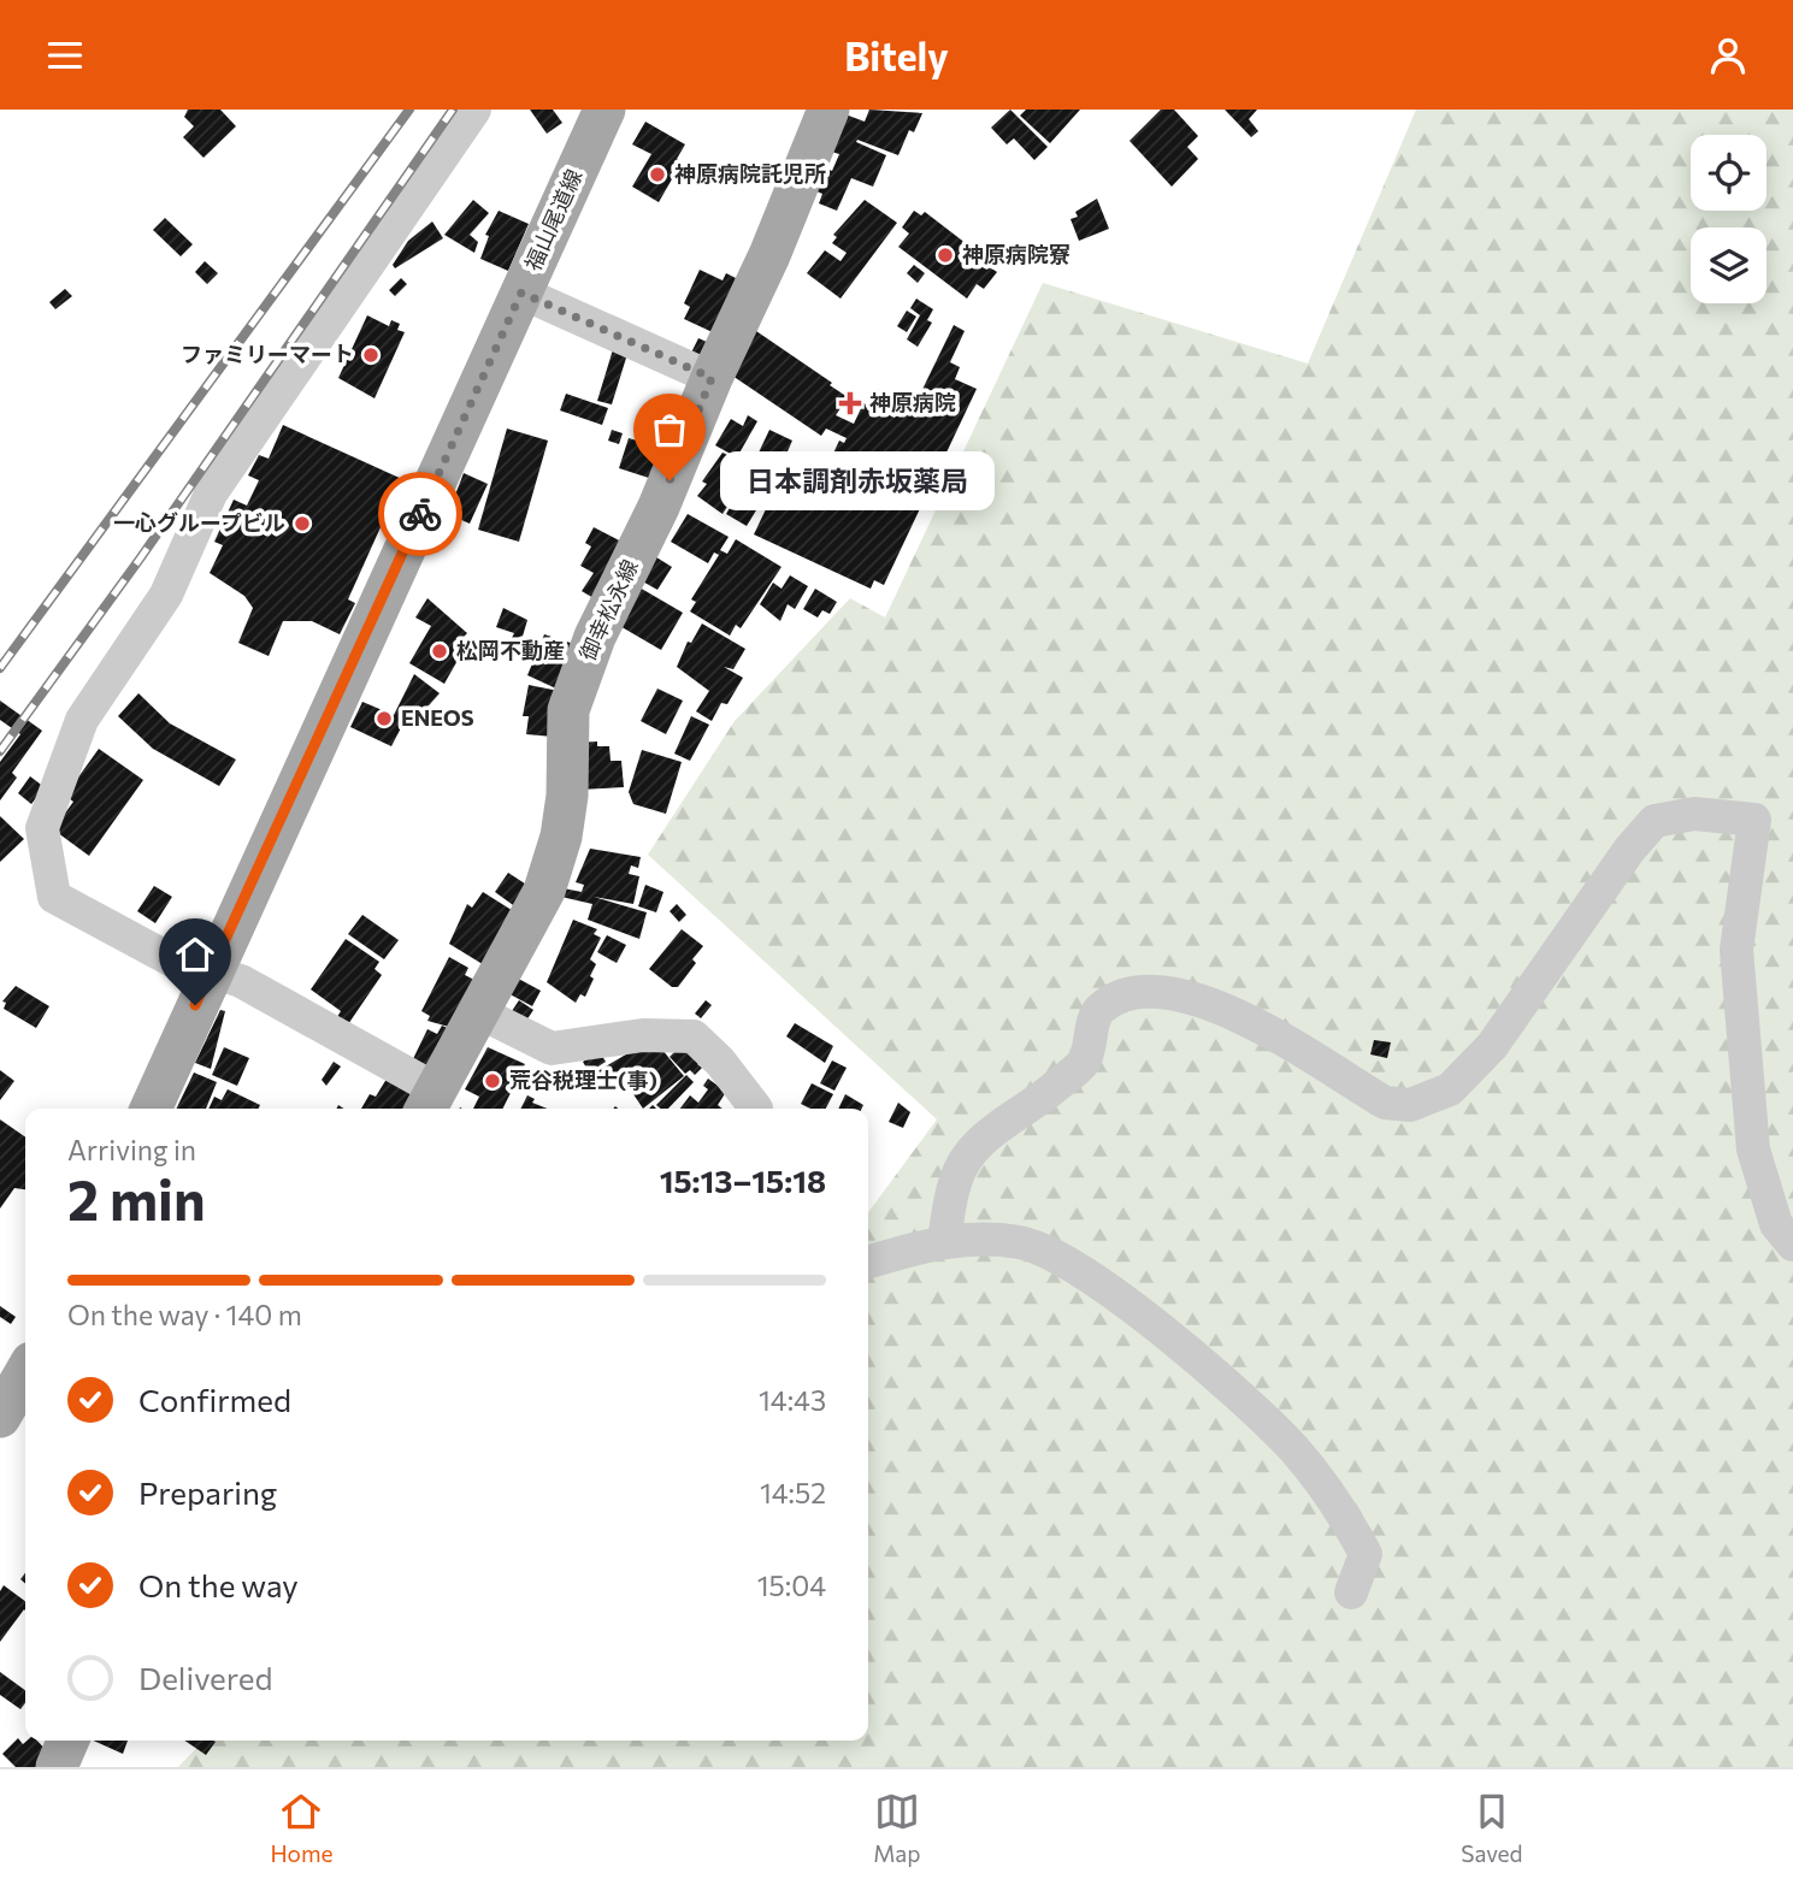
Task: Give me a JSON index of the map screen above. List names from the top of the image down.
{
  "streets": {
    "main road": ["福山尾道線", "御幸松永線"]
  },
  "places": {
    "other": [
      "神原病院託児所",
      "神原病院寮",
      "ファミリーマート",
      "日本調剤赤坂薬局",
      "一心グループビル",
      "松岡不動産",
      "ENEOS",
      "荒谷税理士(事)"
    ],
    "health": ["神原病院"]
  },
  "page": {
    "header": "Bitely",
    "bubble": "日本調剤赤坂薬局",
    "heading": ["2 min", "Arriving in", "15:13–15:18"],
    "bar": "On the way · 140 m",
    "list": [
      ["Confirmed", "14:43"],
      ["Preparing", "14:52"],
      ["On the way", "15:04"],
      "Delivered"
    ],
    "tabs": ["Home", "Map", "Saved"]
  }
}
